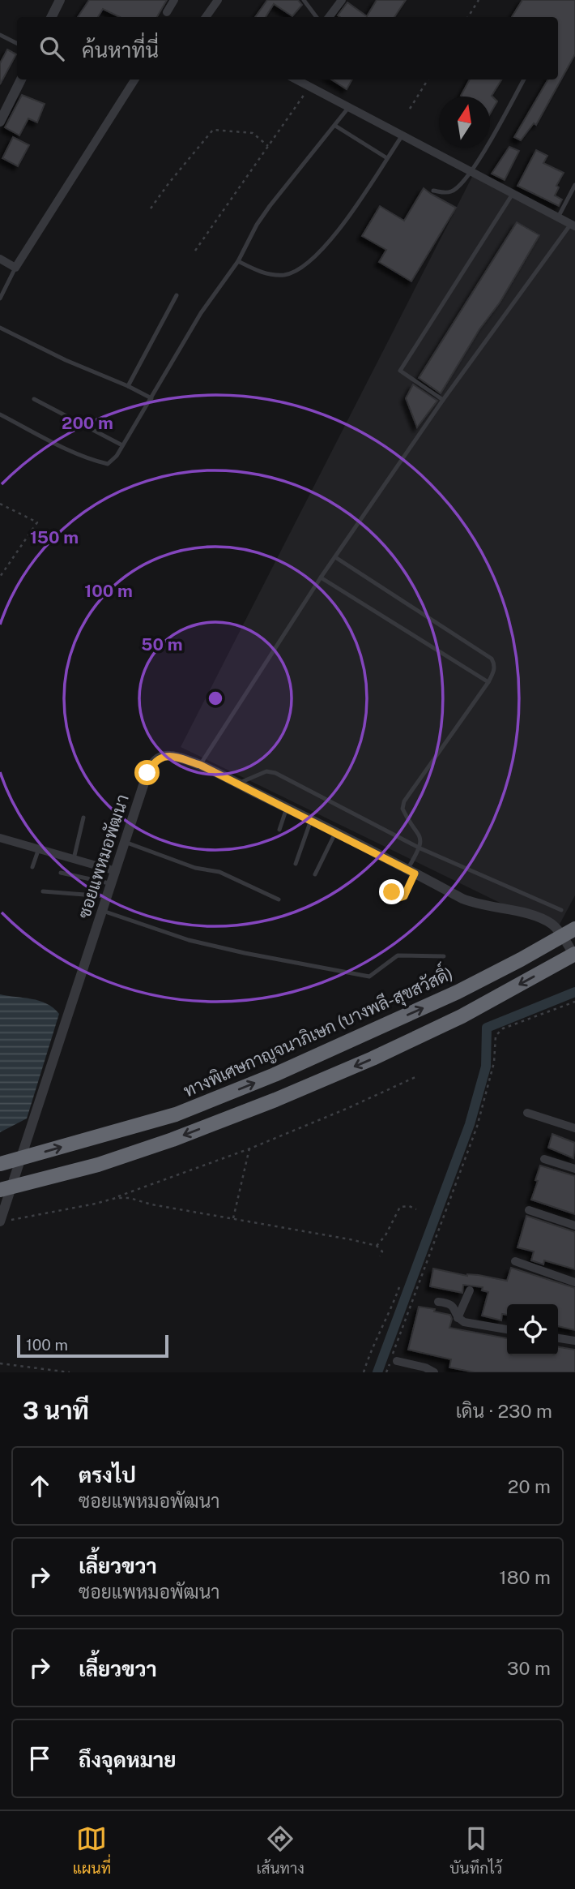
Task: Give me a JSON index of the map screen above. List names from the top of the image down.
{
  "streets": {
    "highway": ["ทางพิเศษกาญจนาภิเษก (บางพลี-สุขสวัสดิ์)"],
    "street": ["ซอยแพหมอพัฒนา"]
  },
  "scale_bar": "100 m",
  "north": "top",
  "page": {
    "search": "ค้นหาที่นี่",
    "scale": "100 m",
    "heading": ["3 นาที", "เดิน · 230 m"],
    "list": [
      ["ตรงไป", "ซอยแพหมอพัฒนา", "20 m"],
      ["เลี้ยวขวา", "ซอยแพหมอพัฒนา", "180 m"],
      ["เลี้ยวขวา", "30 m"],
      "ถึงจุดหมาย"
    ],
    "nav": ["แผนที่", "เส้นทาง", "บันทึกไว้"]
  },
  "rings": [
    "200 m",
    "150 m",
    "100 m",
    "50 m"
  ]
}
